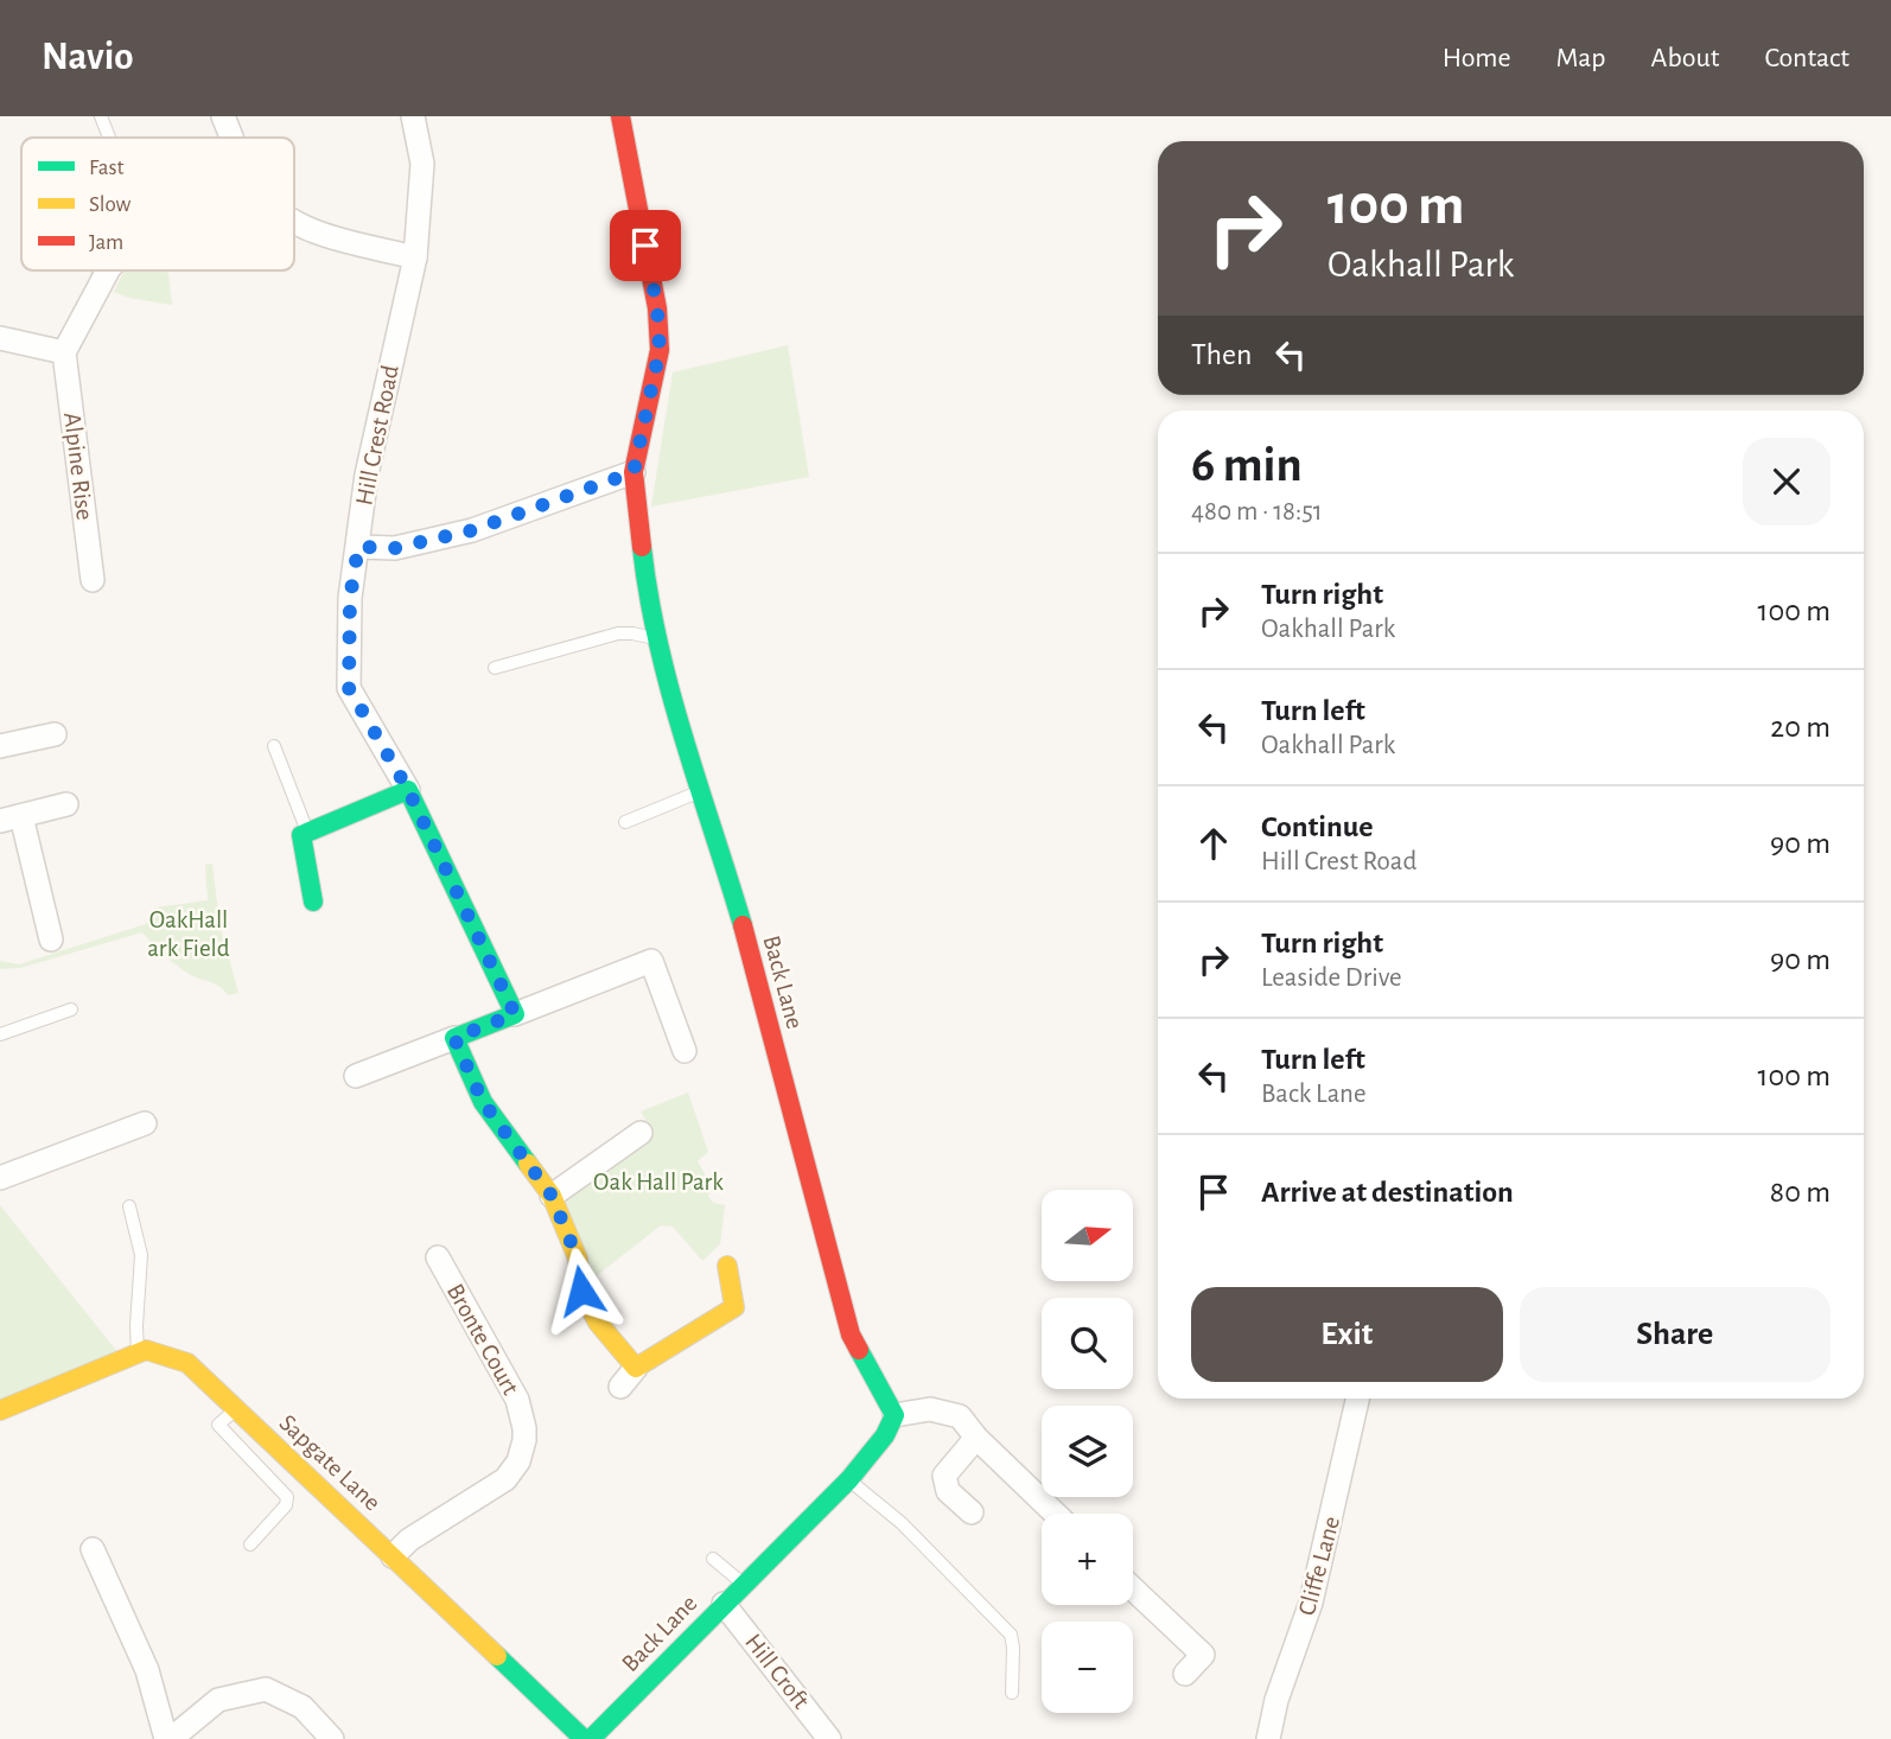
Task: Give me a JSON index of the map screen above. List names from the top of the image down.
{
  "streets": {
    "street": [
      "Hill Crest Road",
      "Alpine Rise",
      "Back Lane",
      "Bronte Court",
      "Sapgate Lane",
      "Cliffe Lane",
      "Hill Croft"
    ]
  },
  "crossings": [
    ["Back Lane", "Hill Croft"],
    ["Bronte Court", "Sapgate Lane"]
  ],
  "parks": ["OakHall ark Field", "Oak Hall Park"],
  "legend": ["Fast", "Slow", "Jam"],
  "north": "right",
  "page": {
    "header": "Navio",
    "nav": [
      "Home",
      "Map",
      "About",
      "Contact"
    ],
    "turn": ["100 m", "Oakhall Park"],
    "then": "Then",
    "heading": ["6 min", "480 m · 18:51"],
    "list": [
      {
        "name": "Turn right",
        "note": "Oakhall Park",
        "value": "100 m"
      },
      {
        "name": "Turn left",
        "note": "Oakhall Park",
        "value": "20 m"
      },
      {
        "name": "Continue",
        "note": "Hill Crest Road",
        "value": "90 m"
      },
      {
        "name": "Turn right",
        "note": "Leaside Drive",
        "value": "90 m"
      },
      {
        "name": "Turn left",
        "note": "Back Lane",
        "value": "100 m"
      },
      {
        "name": "Arrive at destination",
        "value": "80 m"
      }
    ],
    "map_buttons": ["+", "−"],
    "buttons": ["Exit", "Share"]
  }
}
